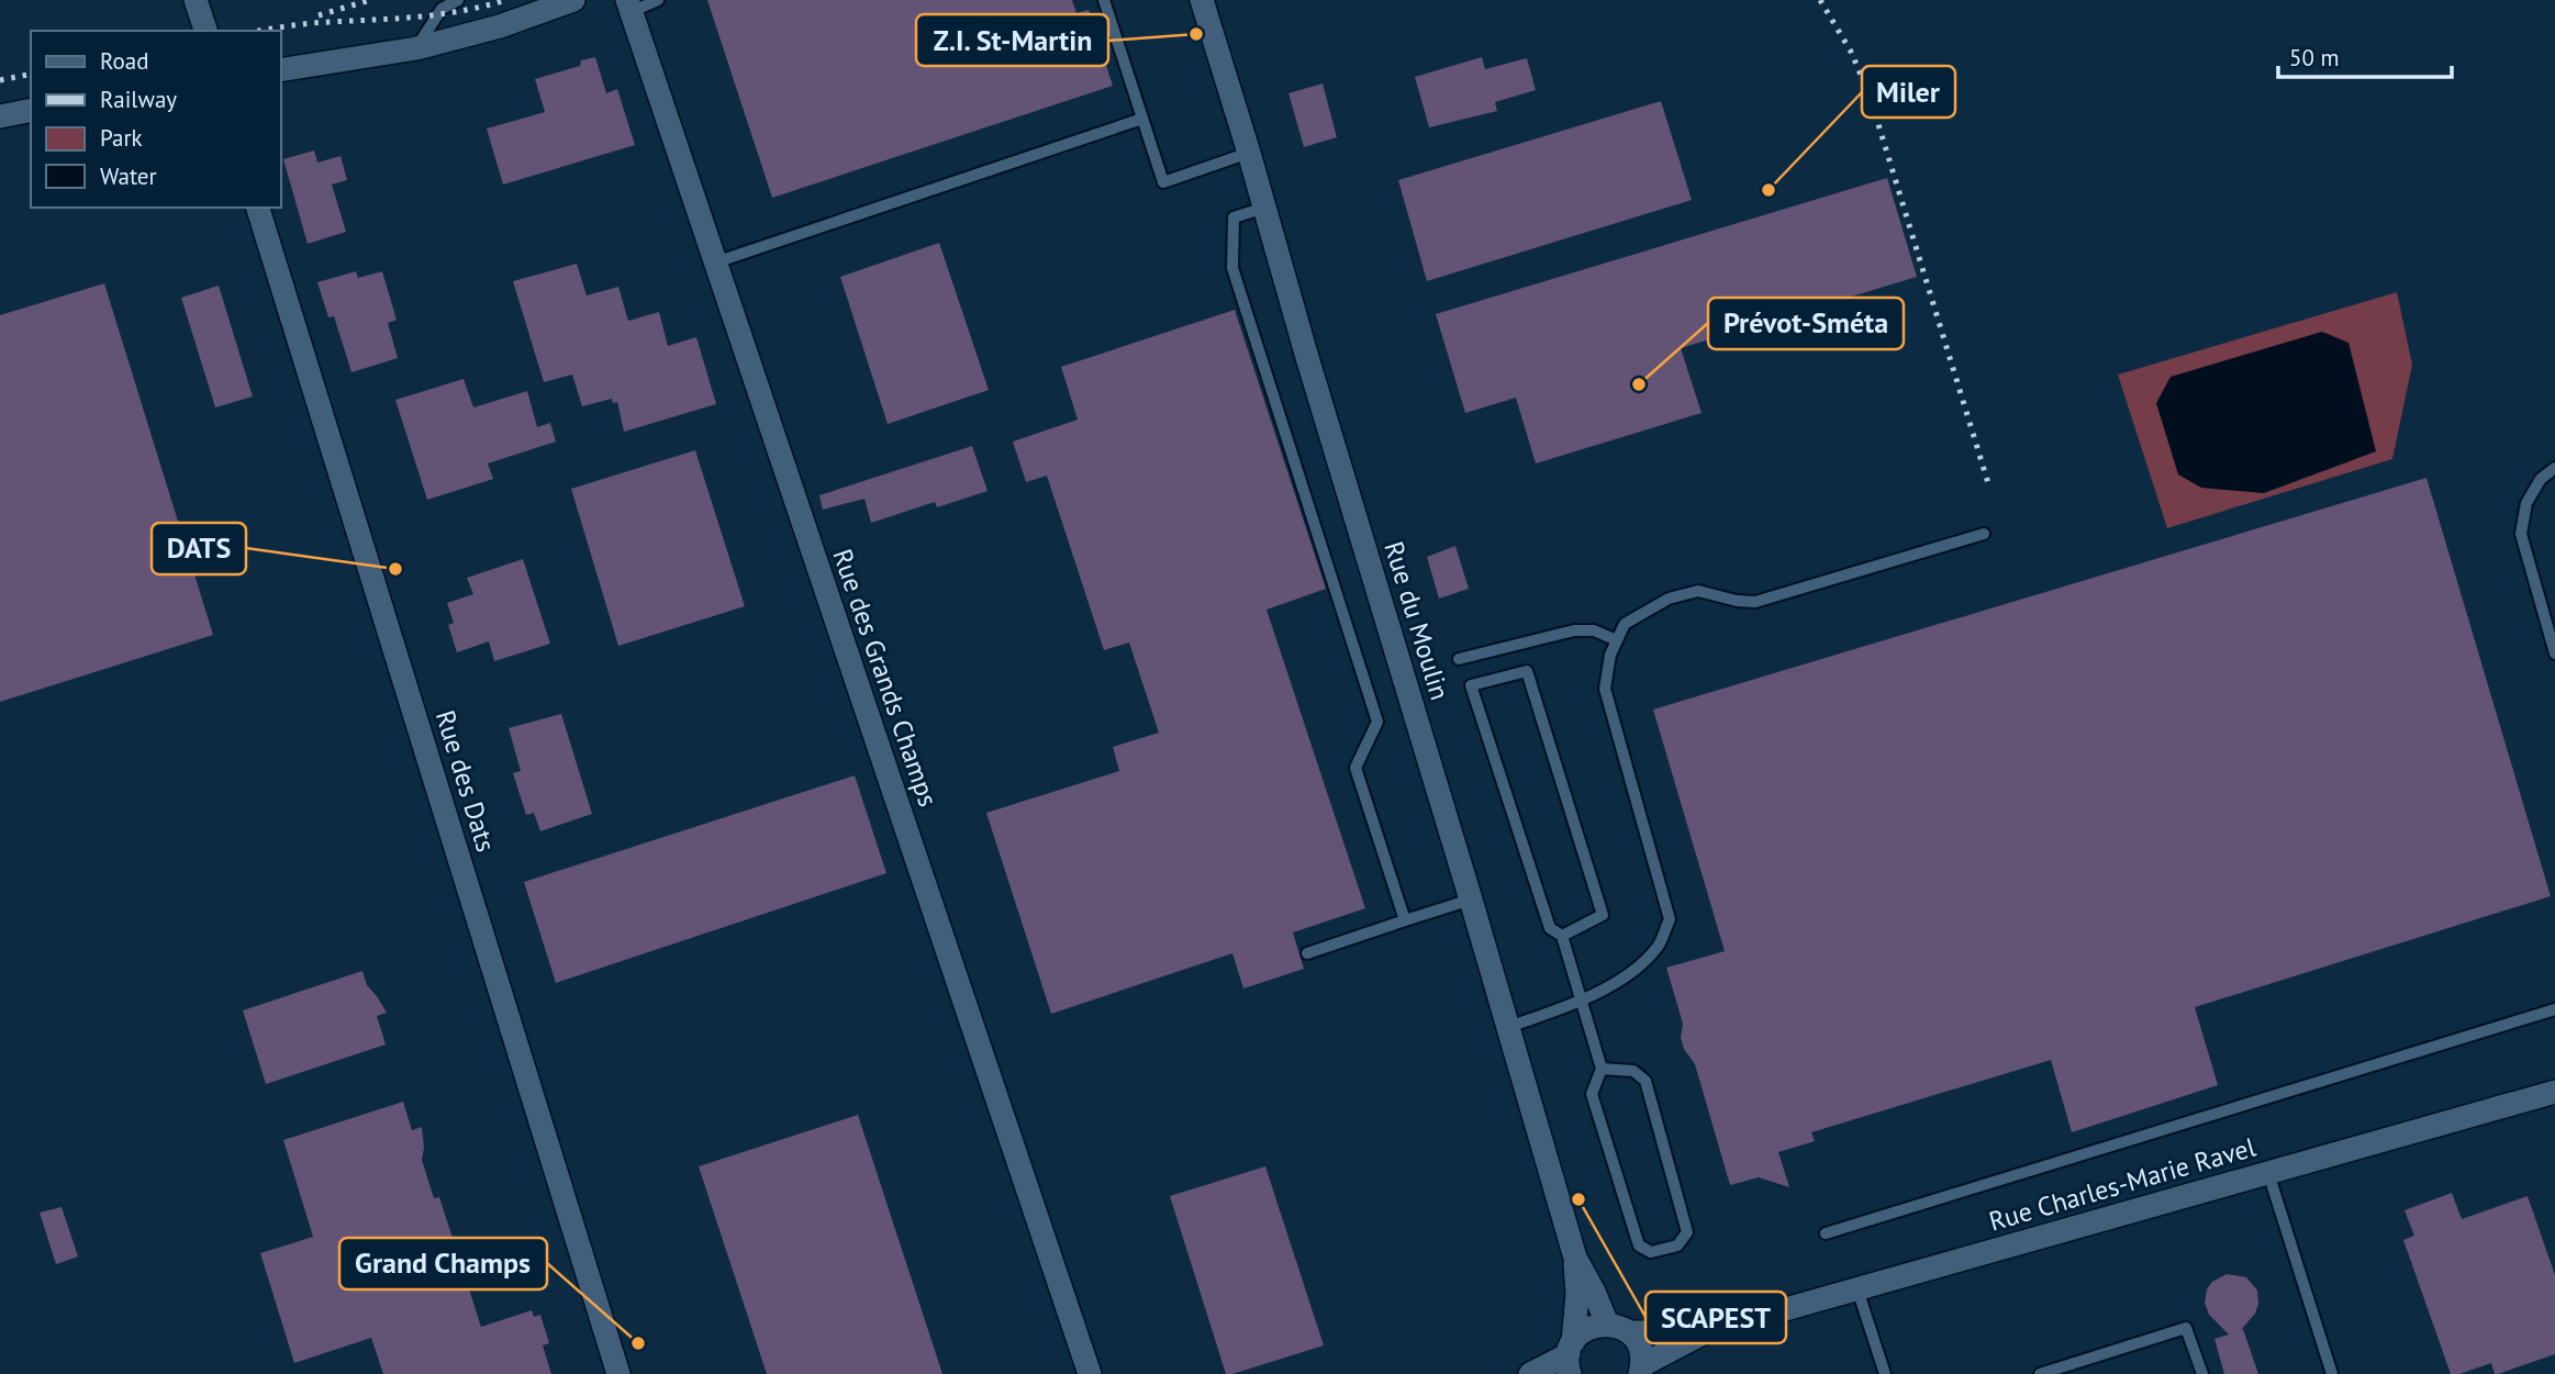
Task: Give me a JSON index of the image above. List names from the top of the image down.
{
  "streets": {
    "street": [
      "Rue du Moulin",
      "Rue des Grands Champs",
      "Rue des Dats",
      "Rue Charles-Marie Ravel"
    ]
  },
  "places": [
    "Z.I. St-Martin",
    "Miler",
    "Prévot-Sméta",
    "DATS",
    "SCAPEST",
    "Grand Champs"
  ],
  "legend": [
    "Road",
    "Railway",
    "Park",
    "Water"
  ],
  "scale_bar": "50 m"
}
